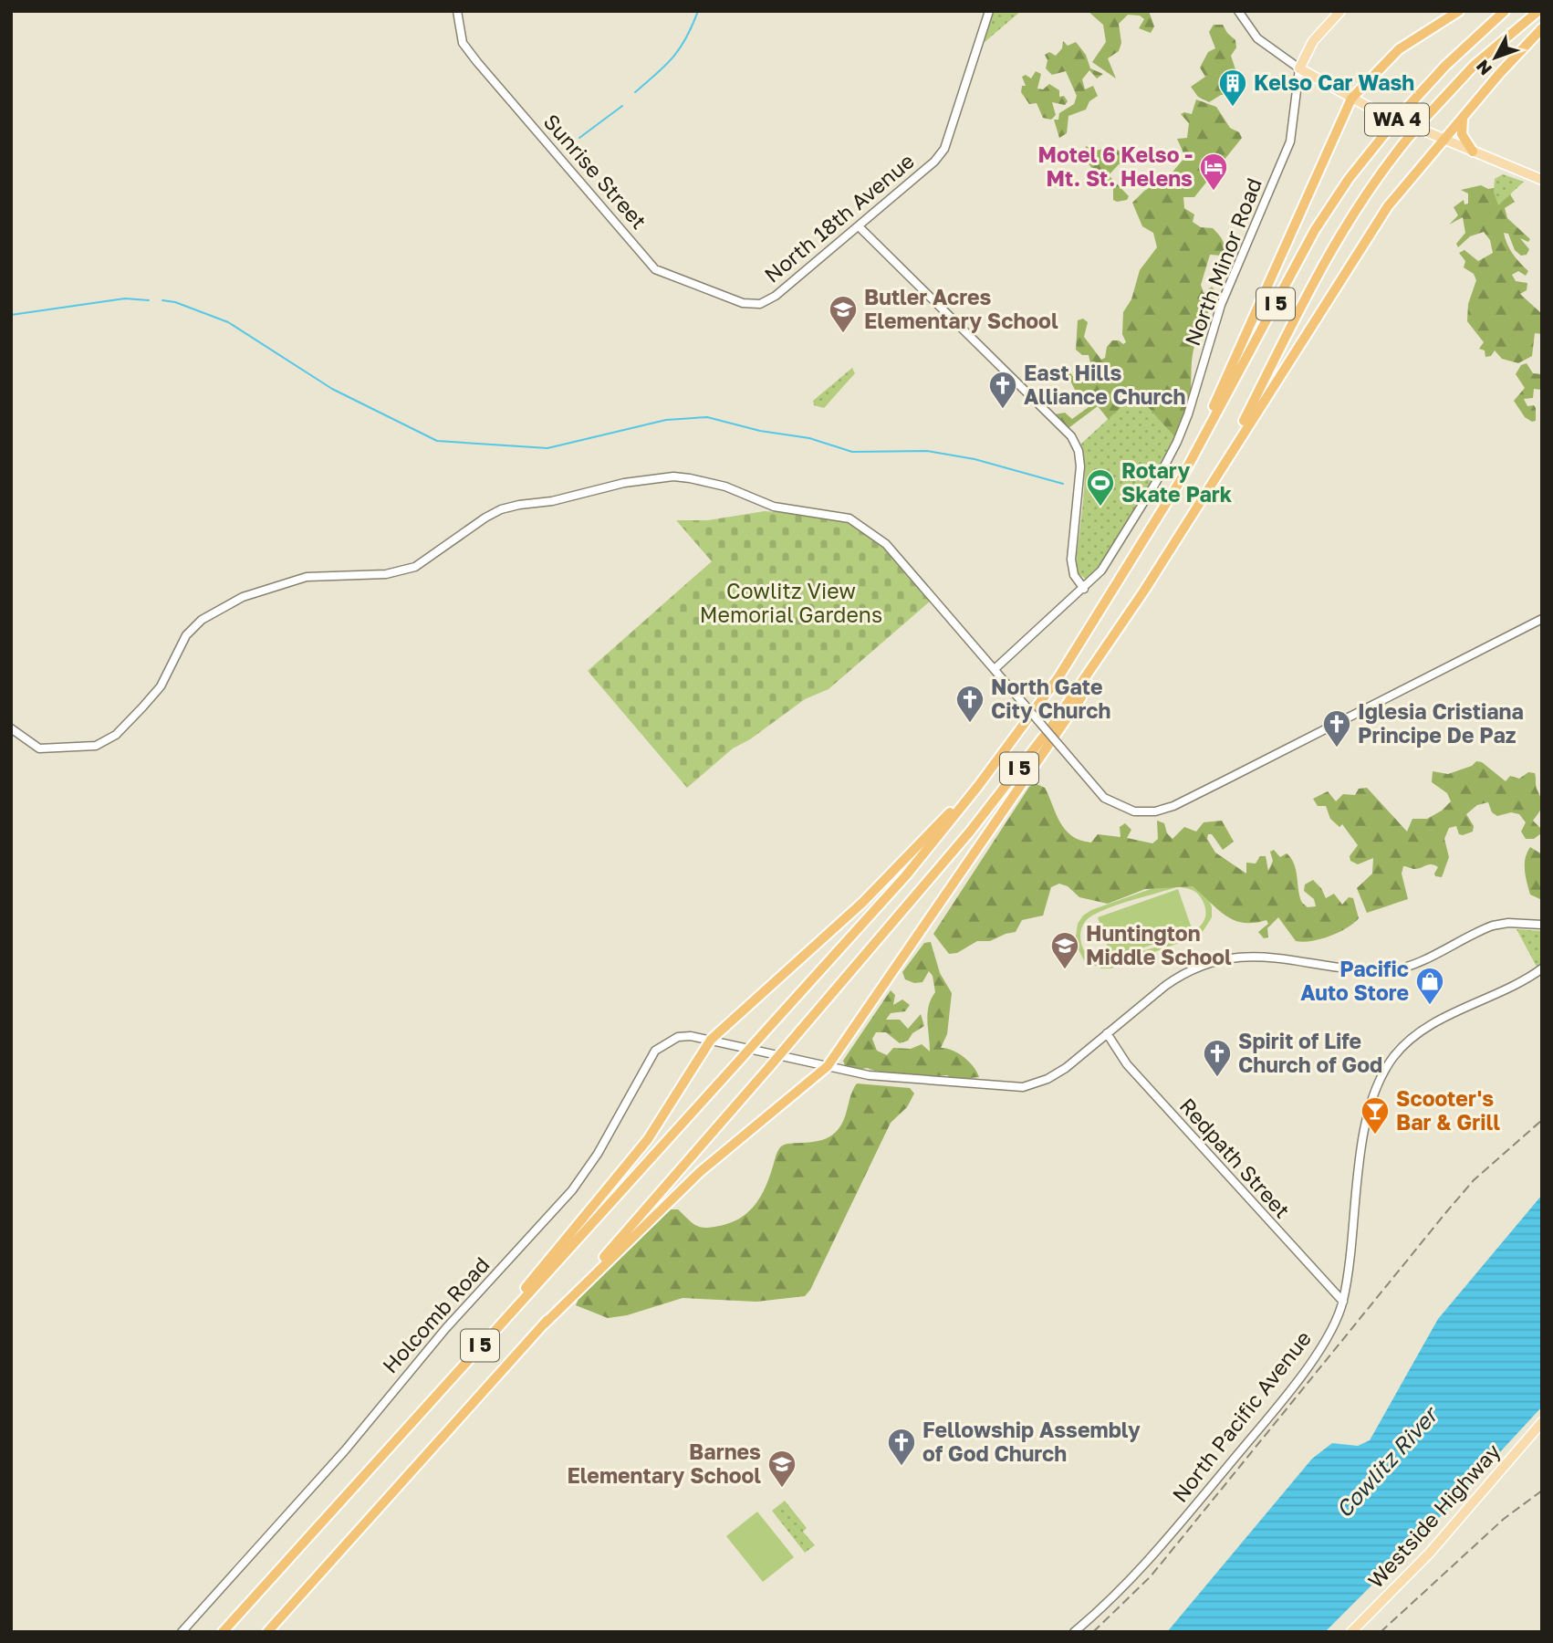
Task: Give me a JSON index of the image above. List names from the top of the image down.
{
  "streets": {
    "highway": ["I 5"],
    "main road": ["WA 4", "Westside Highway"],
    "street": [
      "Sunrise Street",
      "North 18th Avenue",
      "North Minor Road",
      "Redpath Street",
      "Holcomb Road",
      "North Pacific Avenue"
    ]
  },
  "crossings": [
    ["Sunrise Street", "North 18th Avenue"],
    ["Redpath Street", "Holcomb Road"],
    ["Redpath Street", "North Pacific Avenue"]
  ],
  "water": ["Cowlitz River"],
  "parks": ["Cowlitz View Memorial Gardens"],
  "places": {
    "building": ["Kelso Car Wash"],
    "hotel": ["Motel 6 Kelso - Mt. St. Helens"],
    "school or university": ["Butler Acres Elementary School", "Huntington Middle School", "Barnes Elementary School"],
    "church": [
      "East Hills Alliance Church",
      "North Gate City Church",
      "Iglesia Cristiana Principe De Paz",
      "Spirit of Life Church of God",
      "Fellowship Assembly of God Church"
    ],
    "sports": ["Rotary Skate Park"],
    "shop": ["Pacific Auto Store"],
    "bar": ["Scooter's Bar & Grill"]
  },
  "north": "bottom left"
}
